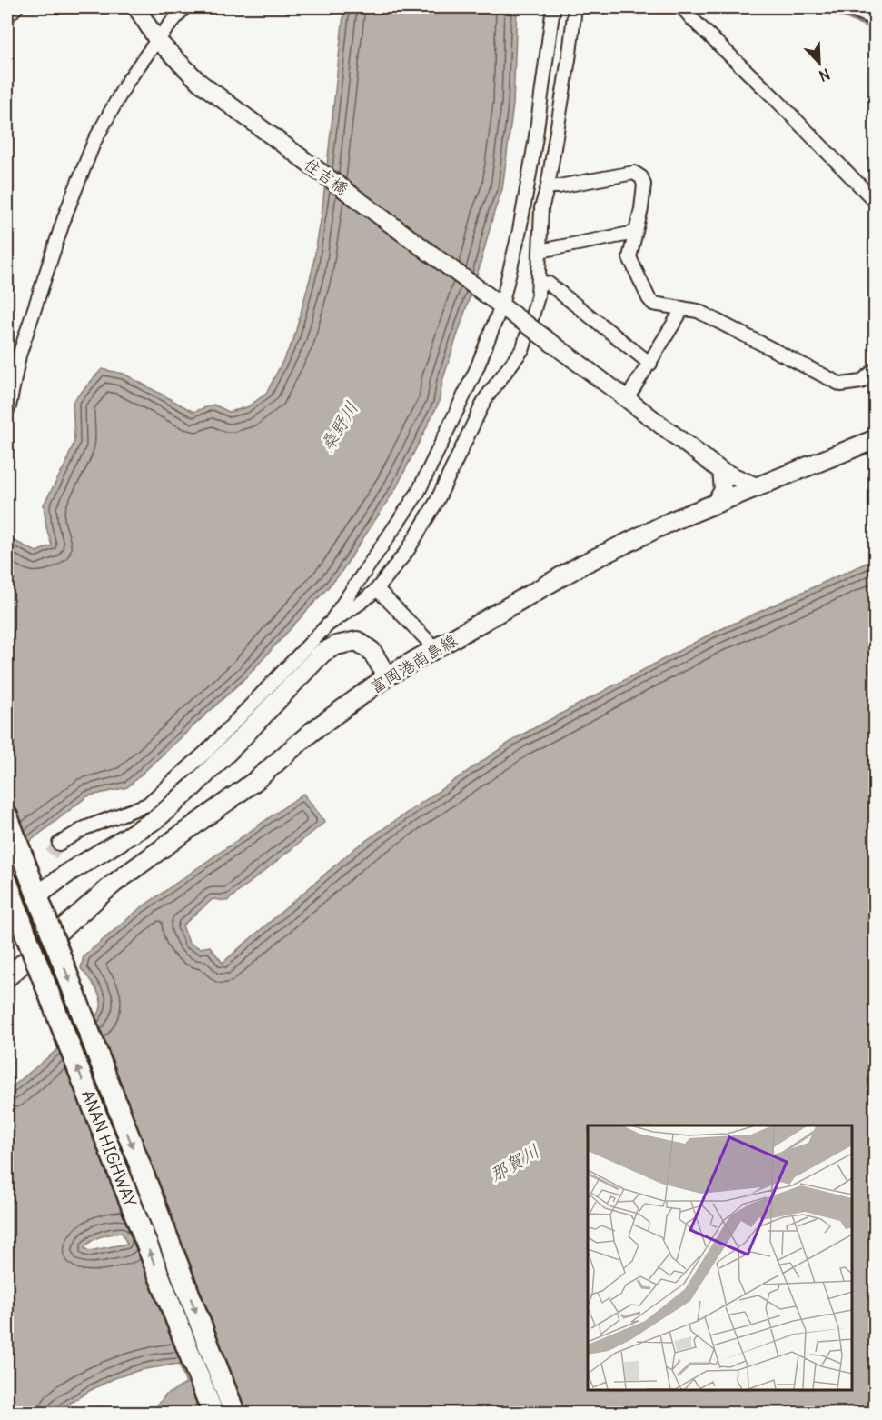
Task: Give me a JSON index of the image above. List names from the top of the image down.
{
  "streets": {
    "highway": ["ANAN HIGHWAY"],
    "main road": ["富岡港南島線"],
    "street": ["住吉橋"]
  },
  "crossings": [
    ["住吉橋", "富岡港南島線"]
  ],
  "water": ["桑野川", "那賀川"],
  "north": "bottom right"
}
